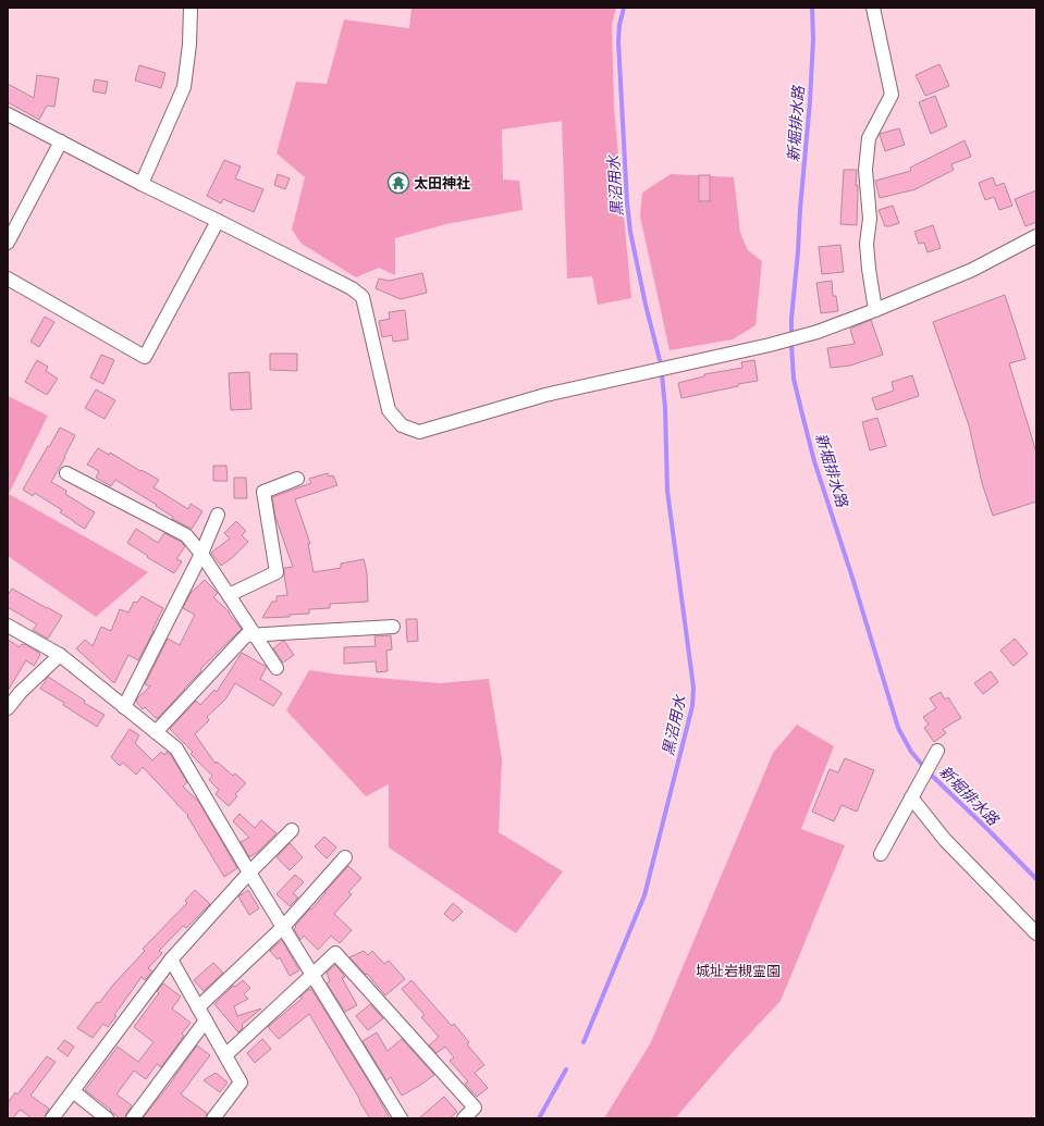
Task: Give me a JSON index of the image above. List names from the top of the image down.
{
  "water": ["新堀排水路", "黒沼用水"],
  "parks": ["城址岩槻霊園"],
  "places": {
    "temple": ["太田神社"]
  }
}
